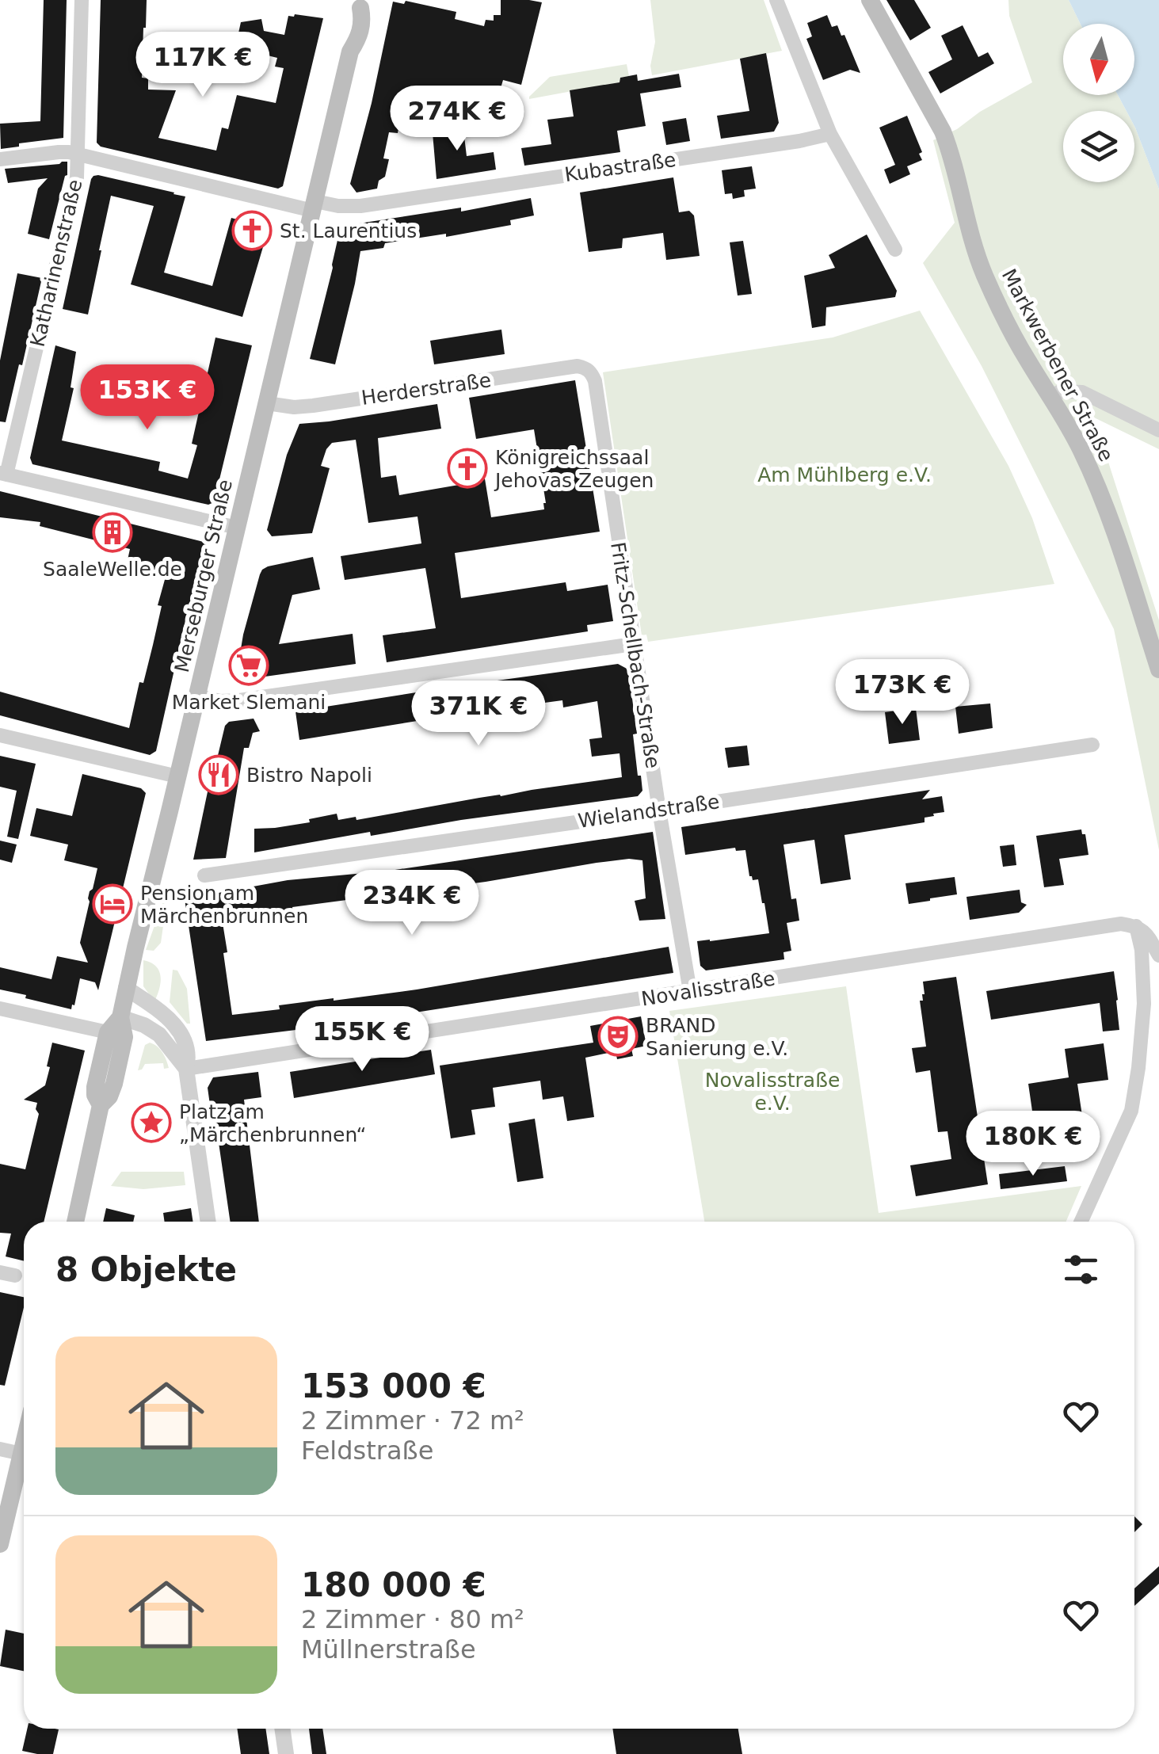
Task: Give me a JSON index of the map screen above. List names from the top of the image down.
{
  "streets": {
    "main road": ["Markwerbener Straße", "Merseburger Straße"],
    "street": [
      "Kubastraße",
      "Katharinenstraße",
      "Herderstraße",
      "Fritz-Schellbach-Straße",
      "Wielandstraße",
      "Novalisstraße"
    ]
  },
  "crossings": [
    ["Kubastraße", "Katharinenstraße"],
    ["Kubastraße", "Merseburger Straße"],
    ["Herderstraße", "Merseburger Straße"],
    ["Herderstraße", "Fritz-Schellbach-Straße"],
    ["Fritz-Schellbach-Straße", "Wielandstraße"],
    ["Fritz-Schellbach-Straße", "Novalisstraße"]
  ],
  "parks": ["Am Mühlberg e.V.", "Novalisstraße e.V."],
  "places": {
    "church": ["St. Laurentius", "Königreichssaal Jehovas Zeugen"],
    "building": ["SaaleWelle.de"],
    "supermarket": ["Market Slemani"],
    "restaurant": ["Bistro Napoli"],
    "hotel": ["Pension am Märchenbrunnen"],
    "theatre": ["BRAND Sanierung e.V."],
    "place": ["Platz am „Märchenbrunnen“"]
  },
  "north": "bottom",
  "page": {
    "price": [
      "117K €",
      "274K €",
      "153K €",
      "173K €",
      "371K €",
      "234K €",
      "155K €",
      "180K €"
    ],
    "heading": "8 Objekte",
    "list": [
      {
        "name": "153 000 €",
        "note": "2 Zimmer · 72 m² · Feldstraße"
      },
      {
        "name": "180 000 €",
        "note": "2 Zimmer · 80 m² · Müllnerstraße"
      }
    ]
  }
}
